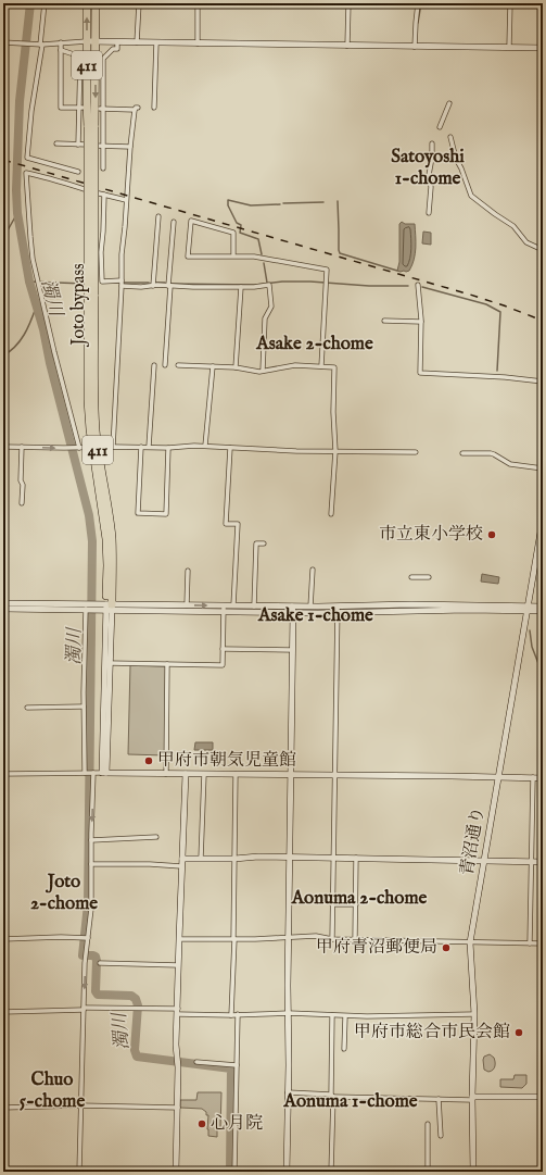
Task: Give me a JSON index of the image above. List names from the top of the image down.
{
  "streets": {
    "highway": ["411", "Joto bypass"],
    "street": ["青沼通り"]
  },
  "districts": [
    "Satoyoshi 1-chome",
    "Asake 2-chome",
    "Asake 1-chome",
    "Joto 2-chome",
    "Aonuma 2-chome",
    "Chuo 5-chome",
    "Aonuma 1-chome"
  ],
  "water": ["濁川"],
  "places": [
    "市立東小学校",
    "甲府市朝気児童館",
    "甲府青沼郵便局",
    "甲府市総合市民会館",
    "心月院"
  ]
}
